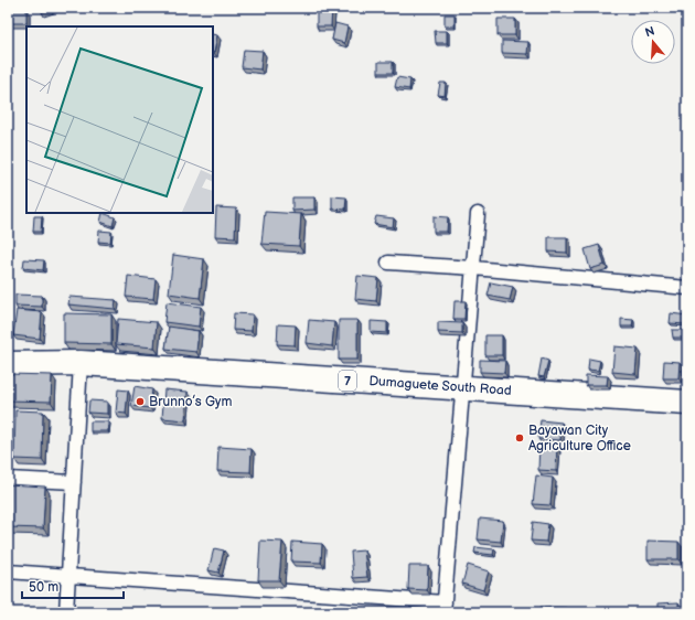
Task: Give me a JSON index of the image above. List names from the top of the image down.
{
  "streets": {
    "highway": ["7", "Dumaguete South Road"]
  },
  "places": ["Brunno’s Gym", "Bayawan City Agriculture Office"],
  "scale_bar": "50 m",
  "north": "top"
}
